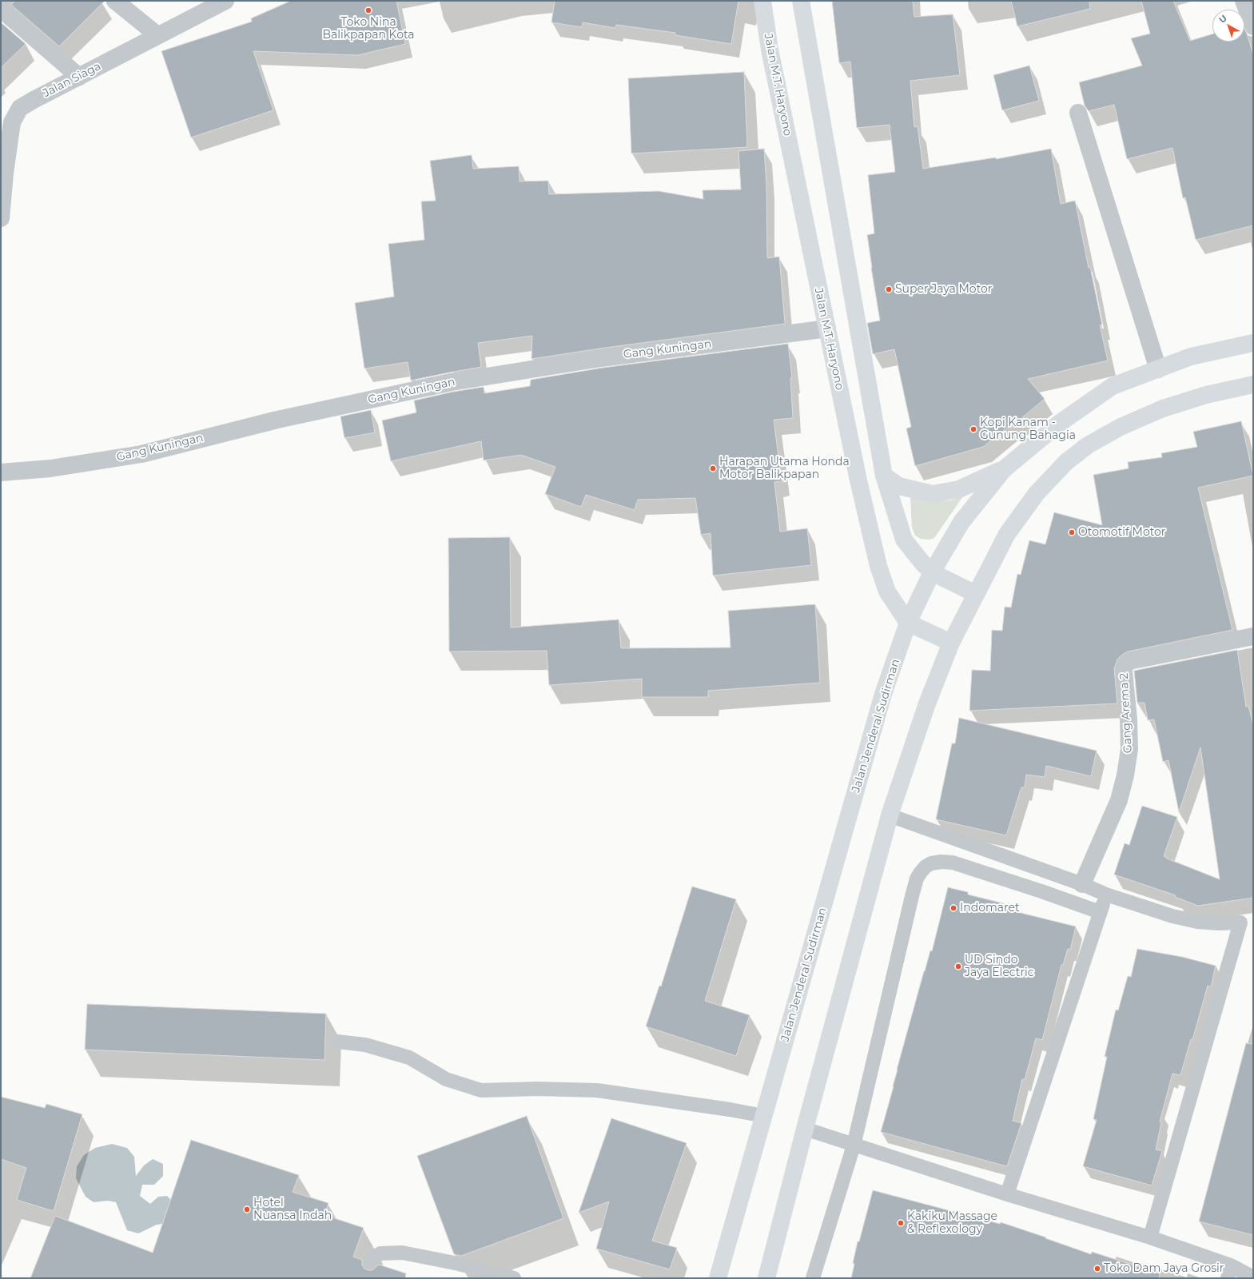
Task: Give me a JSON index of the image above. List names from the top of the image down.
{
  "streets": {
    "main road": ["Jalan M.T. Haryono", "Jalan Jenderal Sudirman"],
    "street": ["Jalan Siaga", "Gang Kuningan", "Gang Arema 2"]
  },
  "crossings": [
    ["Jalan M.T. Haryono", "Gang Kuningan"],
    ["Jalan M.T. Haryono", "Jalan Jenderal Sudirman"]
  ],
  "places": [
    "Toko Nina Balikpapan Kota",
    "Super Jaya Motor",
    "Kopi Kanam - Gunung Bahagia",
    "Harapan Utama Honda Motor Balikpapan",
    "Otomotif Motor",
    "Indomaret",
    "UD Sindo Jaya Electric",
    "Hotel Nuansa Indah",
    "Kakiku Massage & Reflexology",
    "Toko Dam Jaya Grosir"
  ],
  "north": "top left"
}
